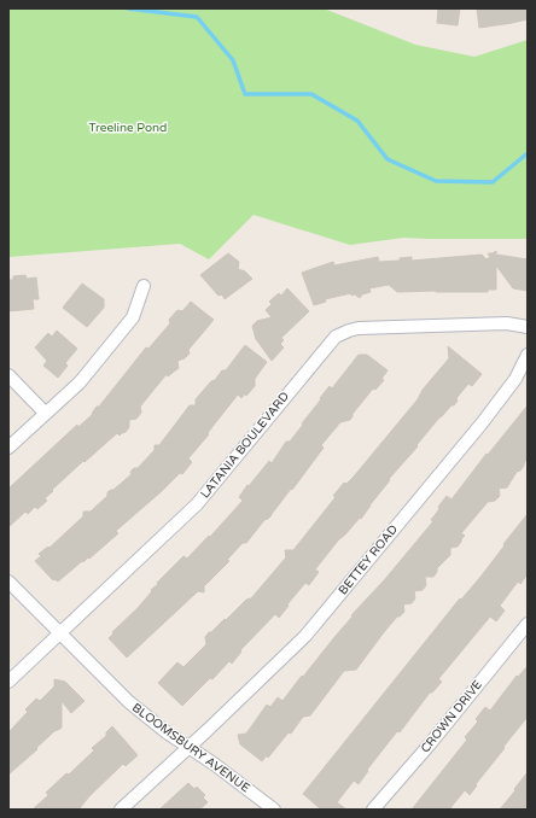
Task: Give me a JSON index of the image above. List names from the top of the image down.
{
  "streets": {
    "street": [
      "LATANIA BOULEVARD",
      "BETTEY ROAD",
      "CROWN DRIVE",
      "BLOOMSBURY AVENUE"
    ]
  },
  "crossings": [
    ["LATANIA BOULEVARD", "BLOOMSBURY AVENUE"],
    ["BETTEY ROAD", "BLOOMSBURY AVENUE"]
  ],
  "parks": ["Treeline Pond"]
}
